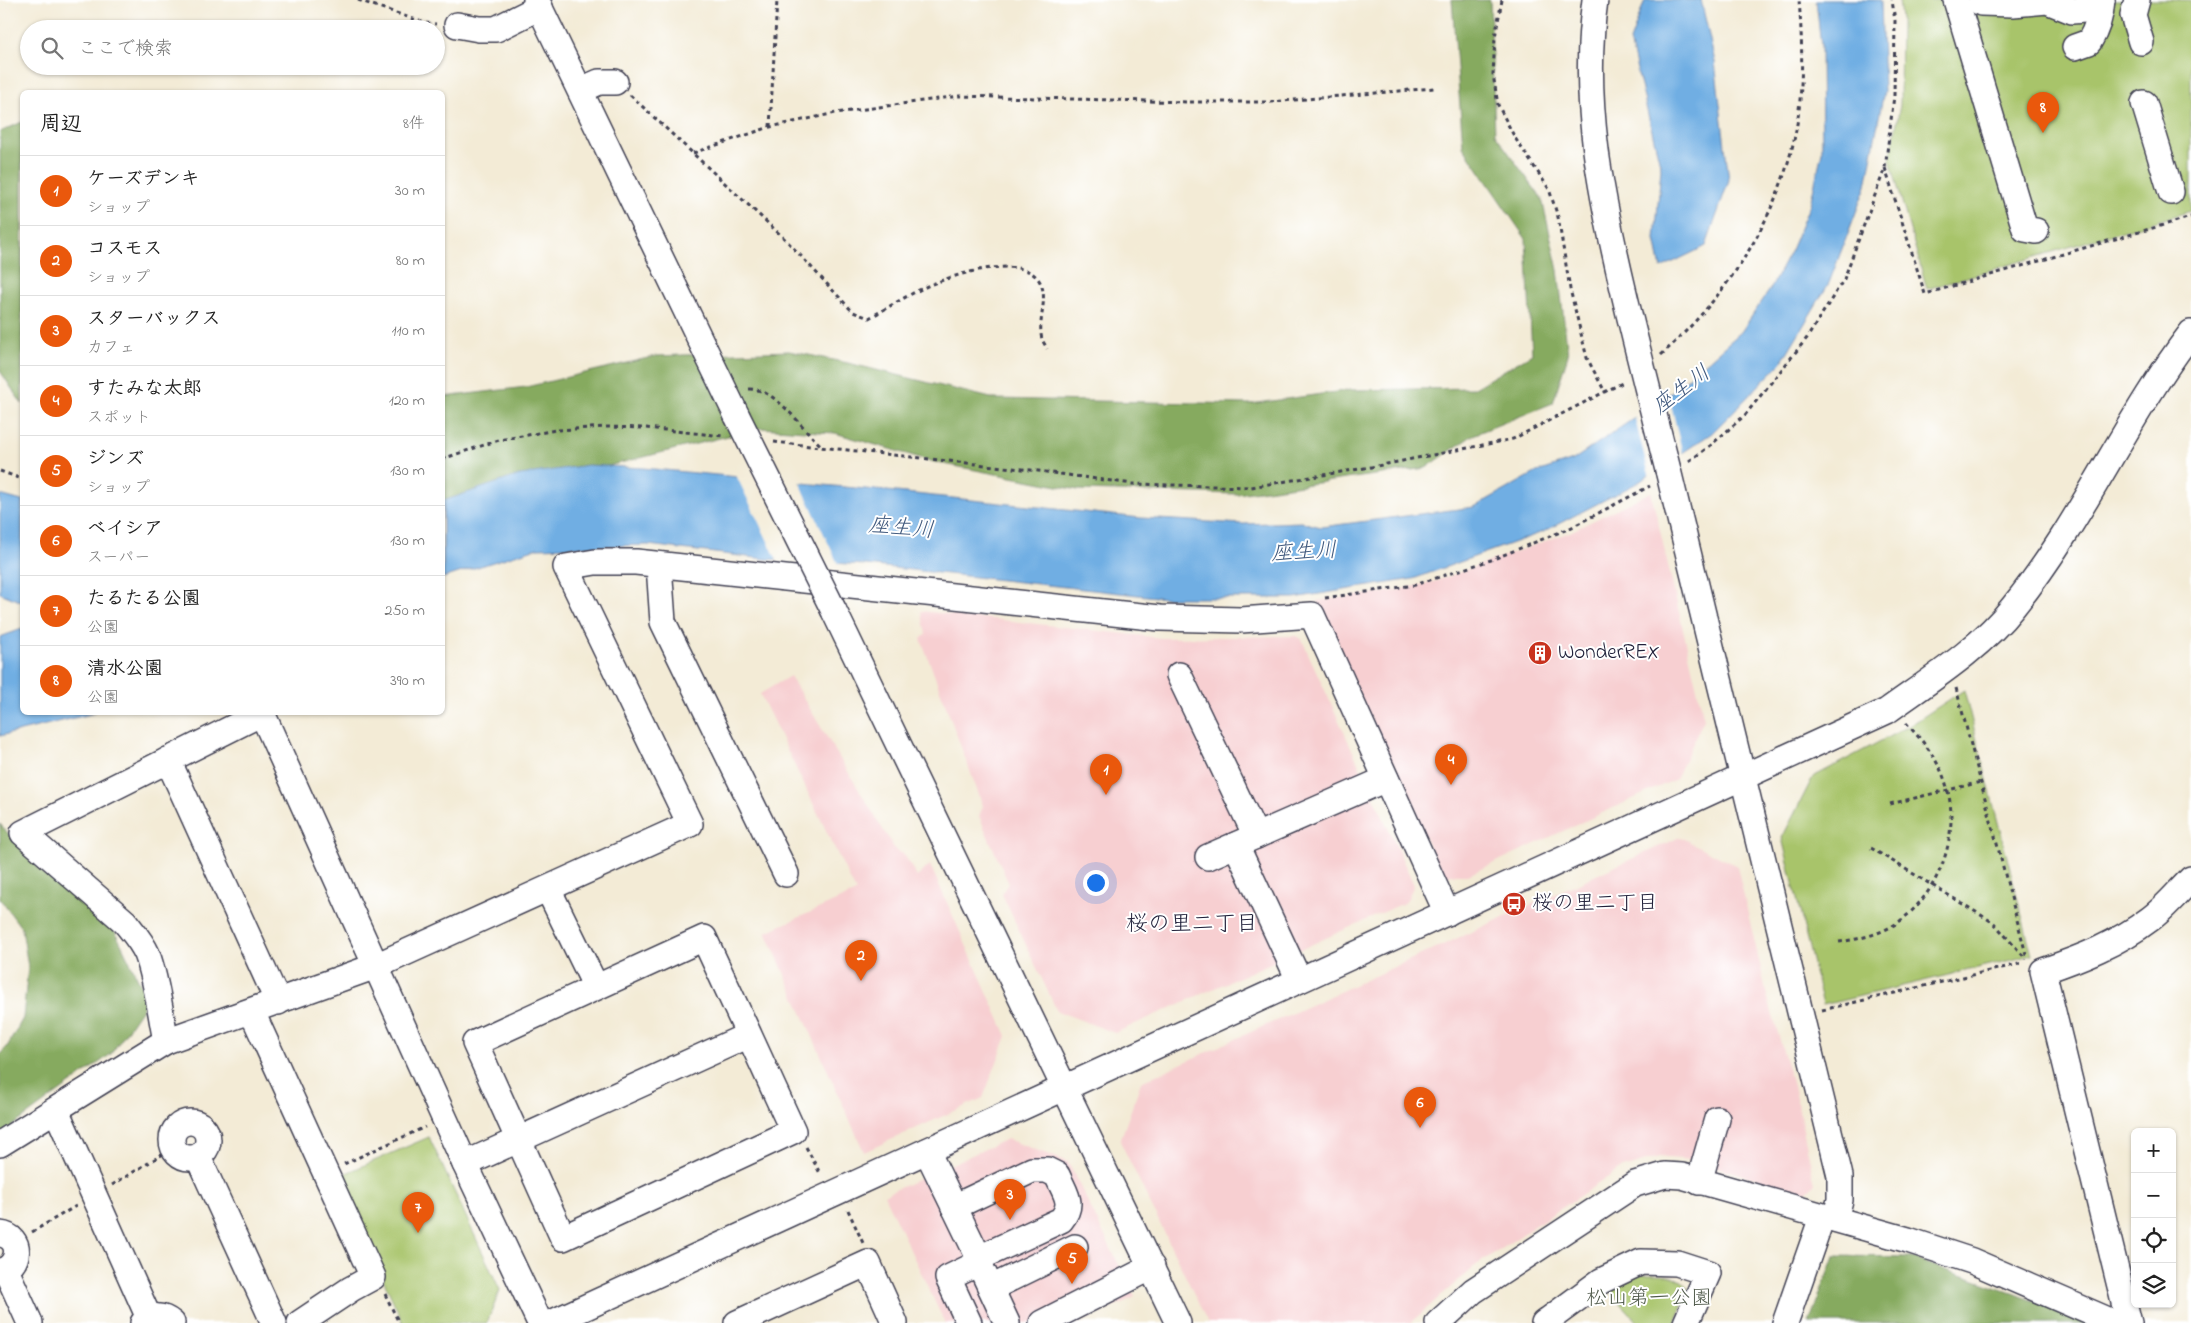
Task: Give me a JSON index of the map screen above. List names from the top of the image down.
{
  "districts": ["桜の里二丁目"],
  "water": ["座生川"],
  "parks": ["松山第一公園"],
  "places": {
    "building": ["WonderREX"],
    "bus stop": ["桜の里二丁目"]
  },
  "page": {
    "search": "ここで検索",
    "heading": ["周辺", "8件"],
    "pins": [
      "8",
      "4",
      "1",
      "2",
      "6",
      "3",
      "7",
      "5"
    ],
    "list": [
      {
        "mark": "1",
        "name": "ケーズデンキ",
        "note": "ショップ",
        "value": "30 m"
      },
      {
        "mark": "2",
        "name": "コスモス",
        "note": "ショップ",
        "value": "80 m"
      },
      {
        "mark": "3",
        "name": "スターバックス",
        "note": "カフェ",
        "value": "110 m"
      },
      {
        "mark": "4",
        "name": "すたみな太郎",
        "note": "スポット",
        "value": "120 m"
      },
      {
        "mark": "5",
        "name": "ジンズ",
        "note": "ショップ",
        "value": "130 m"
      },
      {
        "mark": "6",
        "name": "ベイシア",
        "note": "スーパー",
        "value": "130 m"
      },
      {
        "mark": "7",
        "name": "たるたる公園",
        "note": "公園",
        "value": "250 m"
      },
      {
        "mark": "8",
        "name": "清水公園",
        "note": "公園",
        "value": "390 m"
      }
    ],
    "map_buttons": ["+", "−"]
  }
}
